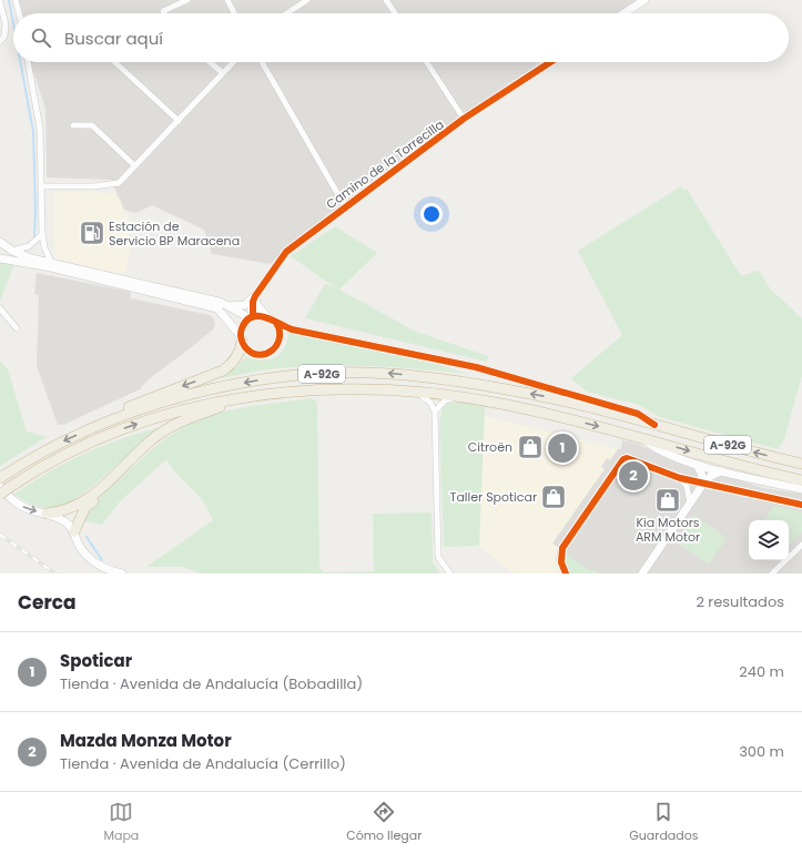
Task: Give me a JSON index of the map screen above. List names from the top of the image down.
{
  "streets": {
    "highway": ["A-92G"],
    "street": ["Camino de la Torrecilla"]
  },
  "places": {
    "fuel station": ["Estación de Servicio BP Maracena"],
    "shop": ["Citroën", "Taller Spoticar", "Kia Motors ARM Motor"]
  },
  "page": {
    "search": "Buscar aquí",
    "pins": ["1", "2"],
    "heading": ["Cerca", "2 resultados"],
    "list": [
      {
        "mark": "1",
        "name": "Spoticar",
        "note": "Tienda · Avenida de Andalucía (Bobadilla)",
        "value": "240 m"
      },
      {
        "mark": "2",
        "name": "Mazda Monza Motor",
        "note": "Tienda · Avenida de Andalucía (Cerrillo)",
        "value": "300 m"
      }
    ],
    "nav": ["Mapa", "Cómo llegar", "Guardados"]
  }
}
